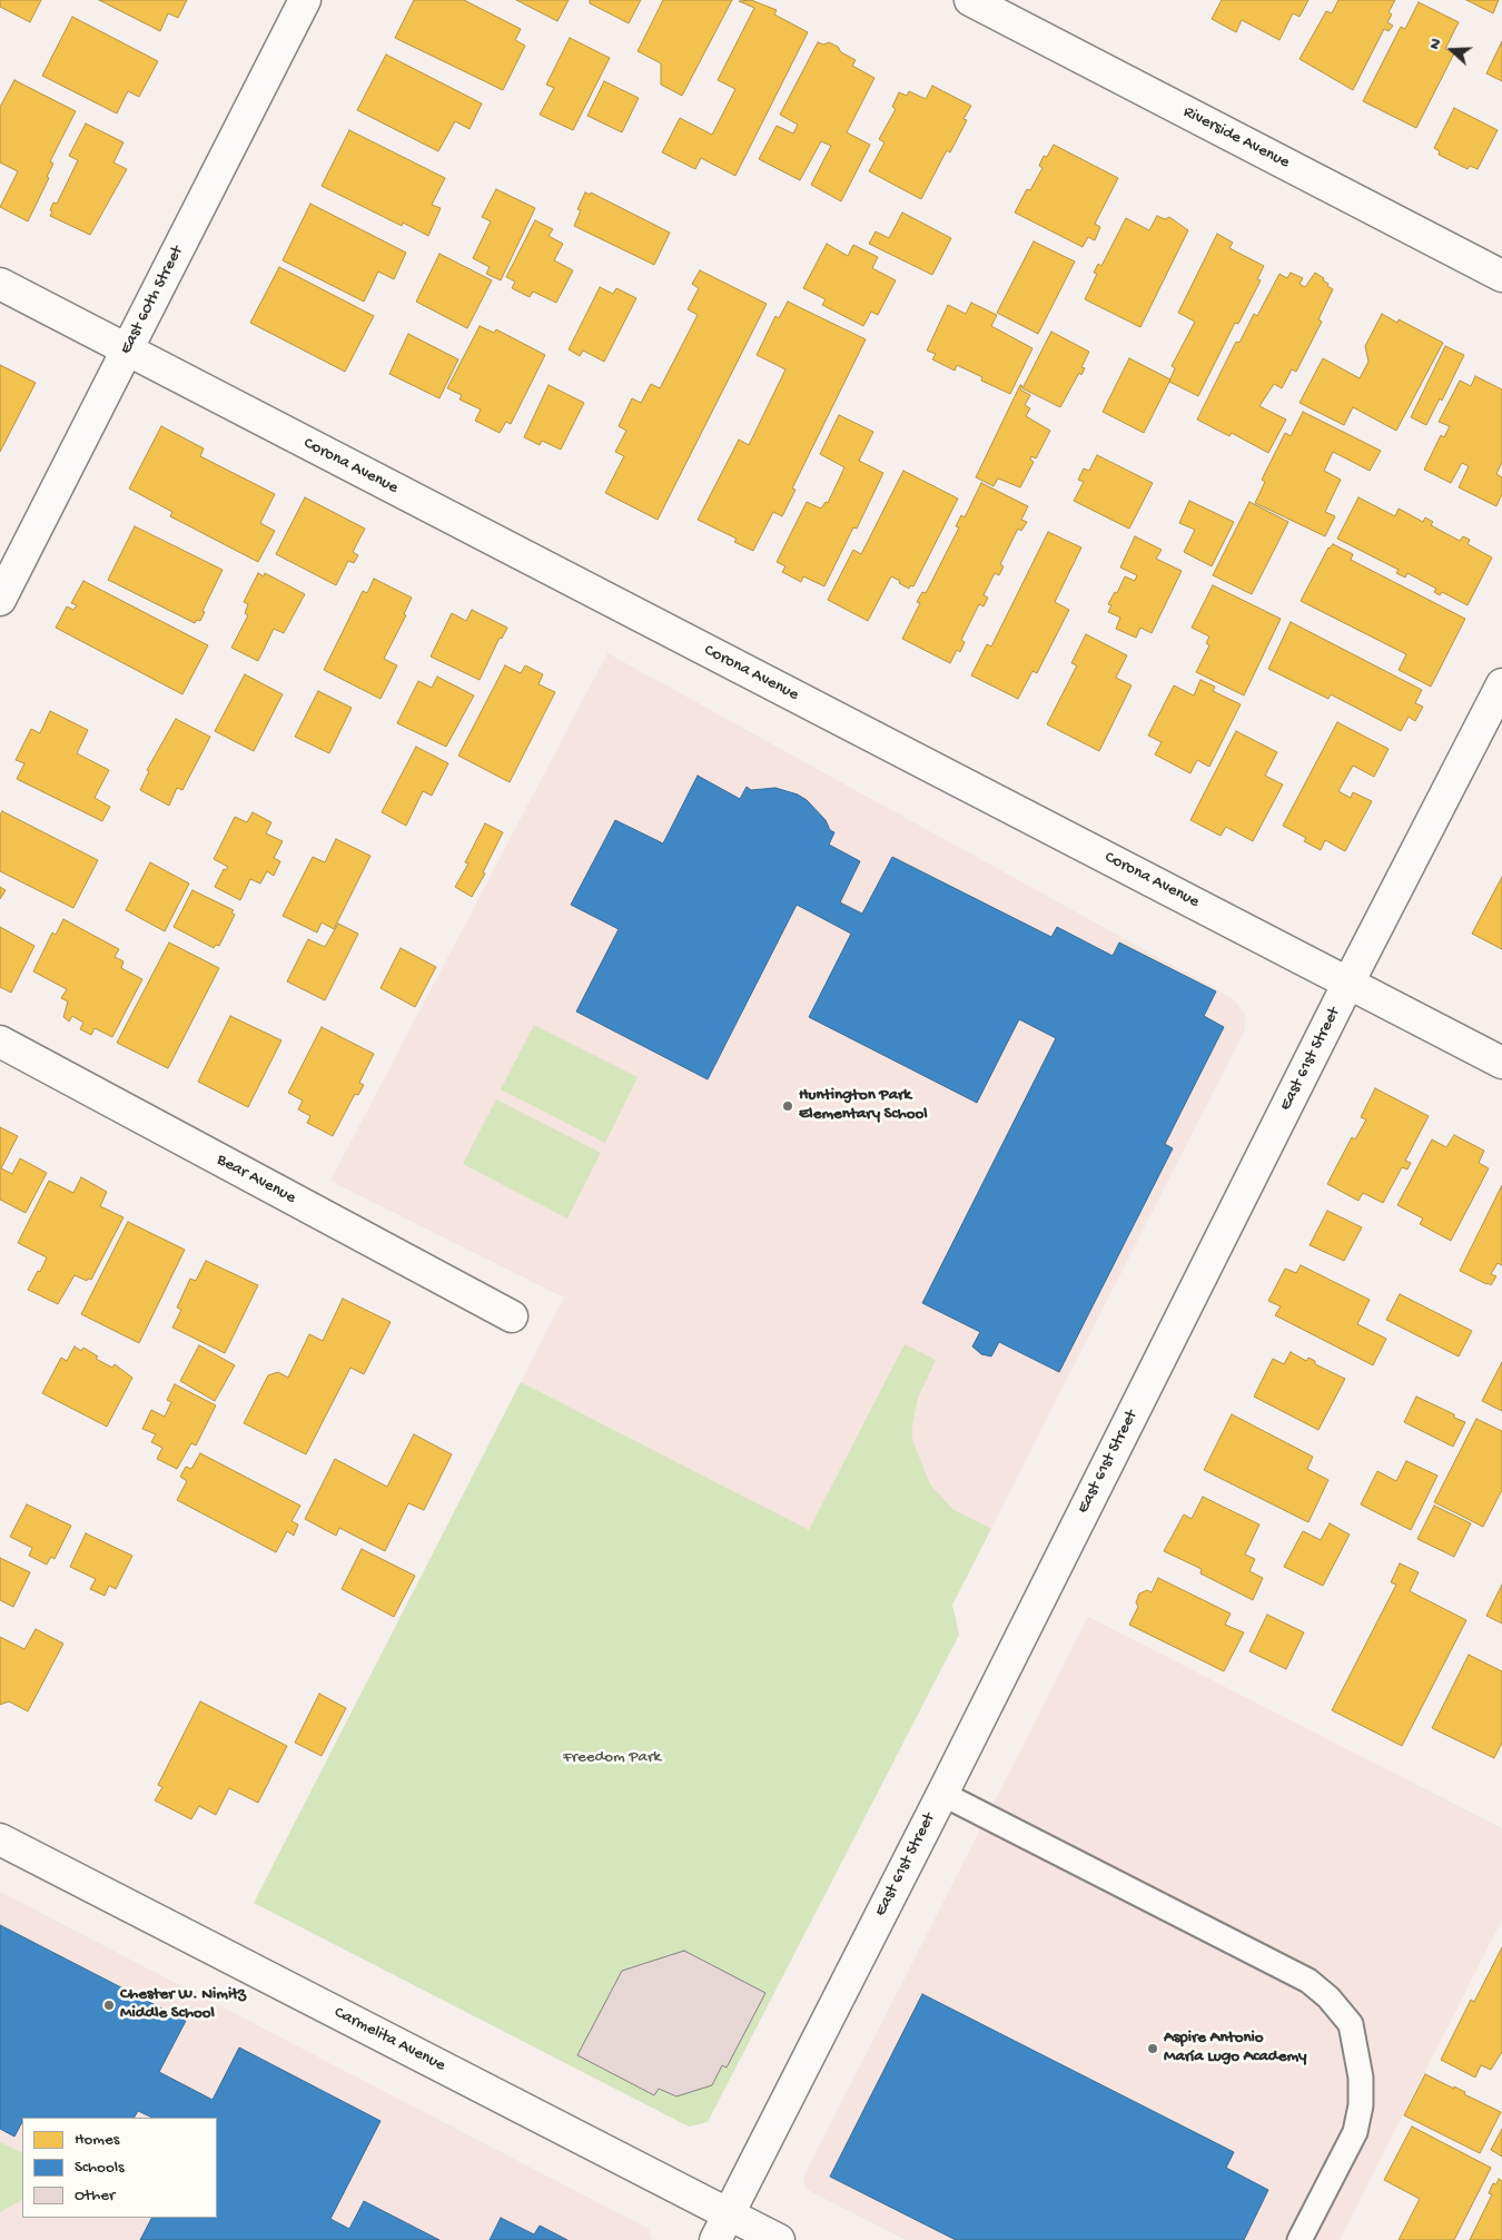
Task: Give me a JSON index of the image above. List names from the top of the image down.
{
  "streets": {
    "street": [
      "Riverside Avenue",
      "East 60th Street",
      "Corona Avenue",
      "East 61st Street",
      "Bear Avenue",
      "Carmelita Avenue"
    ]
  },
  "crossings": [
    ["East 60th Street", "Corona Avenue"],
    ["Corona Avenue", "East 61st Street"],
    ["East 61st Street", "Carmelita Avenue"]
  ],
  "parks": ["Freedom Park"],
  "places": ["Huntington Park Elementary School", "Chester W. Nimitz Middle School", "Aspire Antonio María Lugo Academy"],
  "legend": ["Homes", "Schools", "Other"],
  "north": "left"
}
